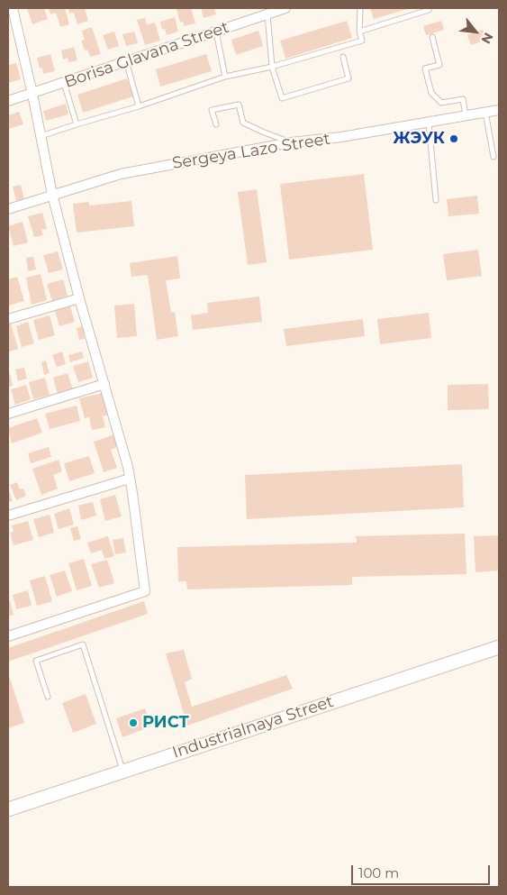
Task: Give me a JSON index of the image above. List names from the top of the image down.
{
  "streets": {
    "main road": ["Industrialnaya Street"],
    "street": ["Borisa Glavana Street", "Sergeya Lazo Street"]
  },
  "places": ["ЖЭУК", "РИСТ"],
  "scale_bar": "100 m",
  "north": "bottom right"
}
